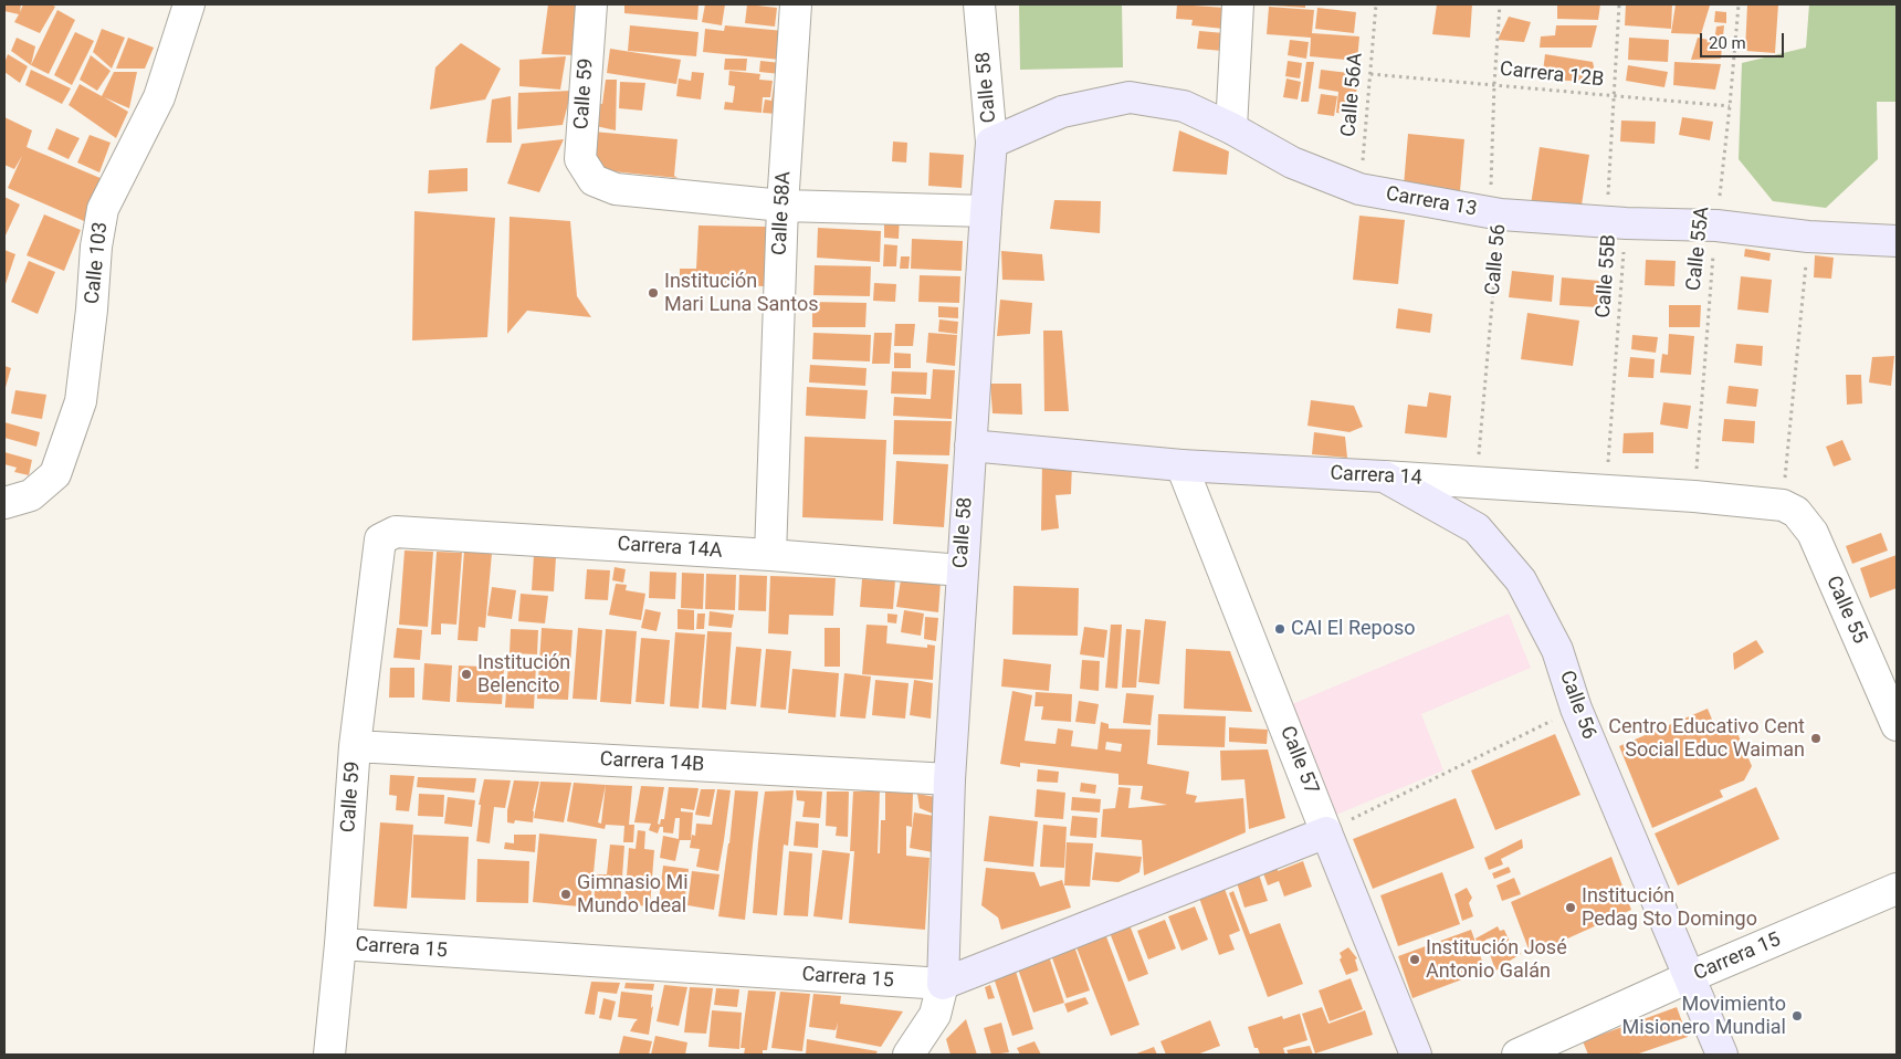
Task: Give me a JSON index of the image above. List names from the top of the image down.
{
  "streets": {
    "street": [
      "Calle 58",
      "Calle 59",
      "Carrera 13",
      "Calle 58A",
      "Calle 56",
      "Calle 103",
      "Carrera 14",
      "Carrera 14A",
      "Calle 55",
      "Calle 57",
      "Carrera 14B",
      "Carrera 15"
    ],
    "path": [
      "Carrera 12B",
      "Calle 56A",
      "Calle 55A",
      "Calle 55B"
    ]
  },
  "crossings": [
    ["Carrera 12B", "Calle 56A"],
    ["Carrera 12B", "Calle 55A"],
    ["Carrera 12B", "Calle 56"],
    ["Carrera 12B", "Calle 55B"],
    ["Calle 58", "Carrera 13"],
    ["Calle 58", "Carrera 14"],
    ["Calle 58", "Carrera 14A"],
    ["Calle 58", "Carrera 14B"],
    ["Calle 58", "Carrera 15"],
    ["Calle 59", "Calle 58A"],
    ["Calle 59", "Carrera 14A"],
    ["Calle 59", "Carrera 14B"],
    ["Calle 59", "Carrera 15"],
    ["Calle 56A", "Carrera 13"],
    ["Carrera 13", "Calle 55A"],
    ["Carrera 13", "Calle 56"],
    ["Carrera 13", "Calle 55B"],
    ["Calle 58A", "Carrera 14A"],
    ["Calle 55A", "Carrera 14"],
    ["Calle 56", "Carrera 14"],
    ["Calle 56", "Carrera 15"],
    ["Calle 55B", "Carrera 14"],
    ["Carrera 14", "Calle 55"],
    ["Carrera 14", "Calle 57"],
    ["Calle 57", "Carrera 15"]
  ],
  "places": [
    "Institución Mari Luna Santos",
    "CAI El Reposo",
    "Institución Belencito",
    "Centro Educativo Cent Social Educ Waiman",
    "Gimnasio Mi Mundo Ideal",
    "Institución Pedag Sto Domingo",
    "Institución José Antonio Galán",
    "Movimiento Misionero Mundial"
  ],
  "scale_bar": "20 m"
}
